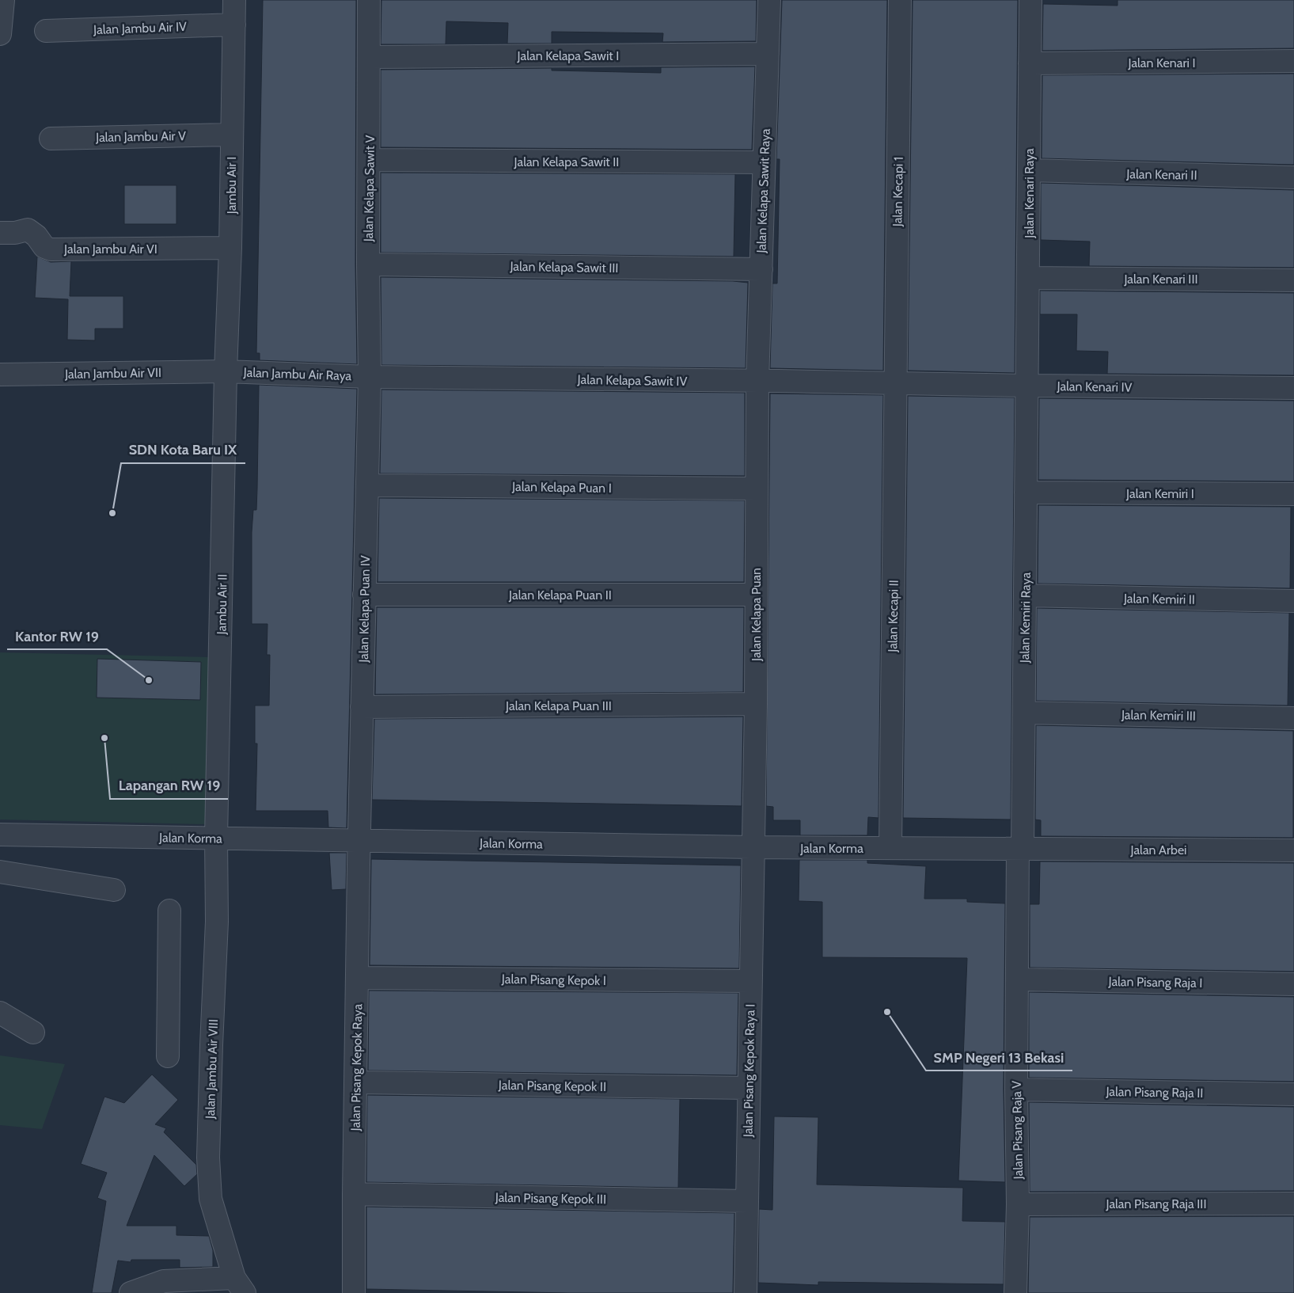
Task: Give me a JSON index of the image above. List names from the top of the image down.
{
  "streets": {
    "street": [
      "Jalan Jambu Air IV",
      "Jalan Kelapa Sawit I",
      "Jalan Kenari I",
      "Jalan Jambu Air V",
      "Jalan Kelapa Sawit II",
      "Jalan Kenari II",
      "Jambu Air I",
      "Jalan Kelapa Sawit V",
      "Jalan Kelapa Sawit Raya",
      "Jalan Kecapi 1",
      "Jalan Kenari Raya",
      "Jalan Jambu Air VI",
      "Jalan Kelapa Sawit III",
      "Jalan Kenari III",
      "Jalan Jambu Air VII",
      "Jalan Jambu Air Raya",
      "Jalan Kelapa Sawit IV",
      "Jalan Kenari IV",
      "Jalan Kelapa Puan I",
      "Jalan Kemiri I",
      "Jalan Kelapa Puan II",
      "Jalan Kemiri II",
      "Jambu Air II",
      "Jalan Kelapa Puan IV",
      "Jalan Kelapa Puan",
      "Jalan Kecapi II",
      "Jalan Kemiri Raya",
      "Jalan Kelapa Puan III",
      "Jalan Kemiri III",
      "Jalan Korma",
      "Jalan Arbei",
      "Jalan Pisang Kepok I",
      "Jalan Pisang Raja I",
      "Jalan Pisang Kepok Raya",
      "Jalan Jambu Air VIII",
      "Jalan Pisang Kepok Raya I",
      "Jalan Pisang Kepok II",
      "Jalan Pisang Raja II",
      "Jalan Pisang Raja V",
      "Jalan Pisang Kepok III",
      "Jalan Pisang Raja III"
    ]
  },
  "crossings": [
    ["Jalan Jambu Air IV", "Jambu Air I"],
    ["Jalan Kelapa Sawit I", "Jalan Kelapa Sawit V"],
    ["Jalan Kelapa Sawit I", "Jalan Kelapa Sawit Raya"],
    ["Jalan Kenari I", "Jalan Kenari Raya"],
    ["Jalan Jambu Air V", "Jambu Air I"],
    ["Jalan Kelapa Sawit II", "Jalan Kelapa Sawit V"],
    ["Jalan Kelapa Sawit II", "Jalan Kelapa Sawit Raya"],
    ["Jalan Kenari II", "Jalan Kenari Raya"],
    ["Jambu Air I", "Jalan Jambu Air VI"],
    ["Jambu Air I", "Jalan Jambu Air VII"],
    ["Jambu Air I", "Jalan Jambu Air Raya"],
    ["Jambu Air I", "Jambu Air II"],
    ["Jalan Kelapa Sawit V", "Jalan Kelapa Sawit III"],
    ["Jalan Kelapa Sawit V", "Jalan Jambu Air Raya"],
    ["Jalan Kelapa Sawit V", "Jalan Kelapa Sawit IV"],
    ["Jalan Kelapa Sawit V", "Jalan Kelapa Puan IV"],
    ["Jalan Kelapa Sawit Raya", "Jalan Kelapa Sawit III"],
    ["Jalan Kelapa Sawit Raya", "Jalan Kelapa Sawit IV"],
    ["Jalan Kelapa Sawit Raya", "Jalan Kelapa Puan"],
    ["Jalan Kecapi 1", "Jalan Kelapa Sawit IV"],
    ["Jalan Kecapi 1", "Jalan Kenari IV"],
    ["Jalan Kecapi 1", "Jalan Kecapi II"],
    ["Jalan Kenari Raya", "Jalan Kenari III"],
    ["Jalan Kenari Raya", "Jalan Kenari IV"],
    ["Jalan Kenari Raya", "Jalan Kemiri Raya"],
    ["Jalan Jambu Air VII", "Jalan Jambu Air Raya"],
    ["Jalan Jambu Air VII", "Jambu Air II"],
    ["Jalan Jambu Air Raya", "Jalan Kelapa Sawit IV"],
    ["Jalan Jambu Air Raya", "Jambu Air II"],
    ["Jalan Jambu Air Raya", "Jalan Kelapa Puan IV"],
    ["Jalan Kelapa Sawit IV", "Jalan Kenari IV"],
    ["Jalan Kelapa Sawit IV", "Jalan Kelapa Puan IV"],
    ["Jalan Kelapa Sawit IV", "Jalan Kelapa Puan"],
    ["Jalan Kelapa Sawit IV", "Jalan Kecapi II"],
    ["Jalan Kenari IV", "Jalan Kecapi II"],
    ["Jalan Kenari IV", "Jalan Kemiri Raya"],
    ["Jalan Kelapa Puan I", "Jalan Kelapa Puan IV"],
    ["Jalan Kelapa Puan I", "Jalan Kelapa Puan"],
    ["Jalan Kemiri I", "Jalan Kemiri Raya"],
    ["Jalan Kelapa Puan II", "Jalan Kelapa Puan IV"],
    ["Jalan Kelapa Puan II", "Jalan Kelapa Puan"],
    ["Jalan Kemiri II", "Jalan Kemiri Raya"],
    ["Jambu Air II", "Jalan Korma"],
    ["Jambu Air II", "Jalan Jambu Air VIII"],
    ["Jalan Kelapa Puan IV", "Jalan Kelapa Puan III"],
    ["Jalan Kelapa Puan IV", "Jalan Korma"],
    ["Jalan Kelapa Puan IV", "Jalan Pisang Kepok Raya"],
    ["Jalan Kelapa Puan", "Jalan Kelapa Puan III"],
    ["Jalan Kelapa Puan", "Jalan Korma"],
    ["Jalan Kelapa Puan", "Jalan Pisang Kepok Raya I"],
    ["Jalan Kecapi II", "Jalan Korma"],
    ["Jalan Kemiri Raya", "Jalan Kemiri III"],
    ["Jalan Kemiri Raya", "Jalan Korma"],
    ["Jalan Kemiri Raya", "Jalan Arbei"],
    ["Jalan Kemiri Raya", "Jalan Pisang Raja V"],
    ["Jalan Korma", "Jalan Arbei"],
    ["Jalan Korma", "Jalan Pisang Kepok Raya"],
    ["Jalan Korma", "Jalan Jambu Air VIII"],
    ["Jalan Korma", "Jalan Pisang Kepok Raya I"],
    ["Jalan Korma", "Jalan Pisang Raja V"],
    ["Jalan Arbei", "Jalan Pisang Raja V"],
    ["Jalan Pisang Kepok I", "Jalan Pisang Kepok Raya"],
    ["Jalan Pisang Kepok I", "Jalan Pisang Kepok Raya I"],
    ["Jalan Pisang Raja I", "Jalan Pisang Raja V"],
    ["Jalan Pisang Kepok Raya", "Jalan Pisang Kepok II"],
    ["Jalan Pisang Kepok Raya", "Jalan Pisang Kepok III"],
    ["Jalan Pisang Kepok Raya I", "Jalan Pisang Kepok II"],
    ["Jalan Pisang Kepok Raya I", "Jalan Pisang Kepok III"],
    ["Jalan Pisang Raja II", "Jalan Pisang Raja V"],
    ["Jalan Pisang Raja V", "Jalan Pisang Raja III"]
  ],
  "places": [
    "SDN Kota Baru IX",
    "Kantor RW 19",
    "Lapangan RW 19",
    "SMP Negeri 13 Bekasi"
  ]
}
